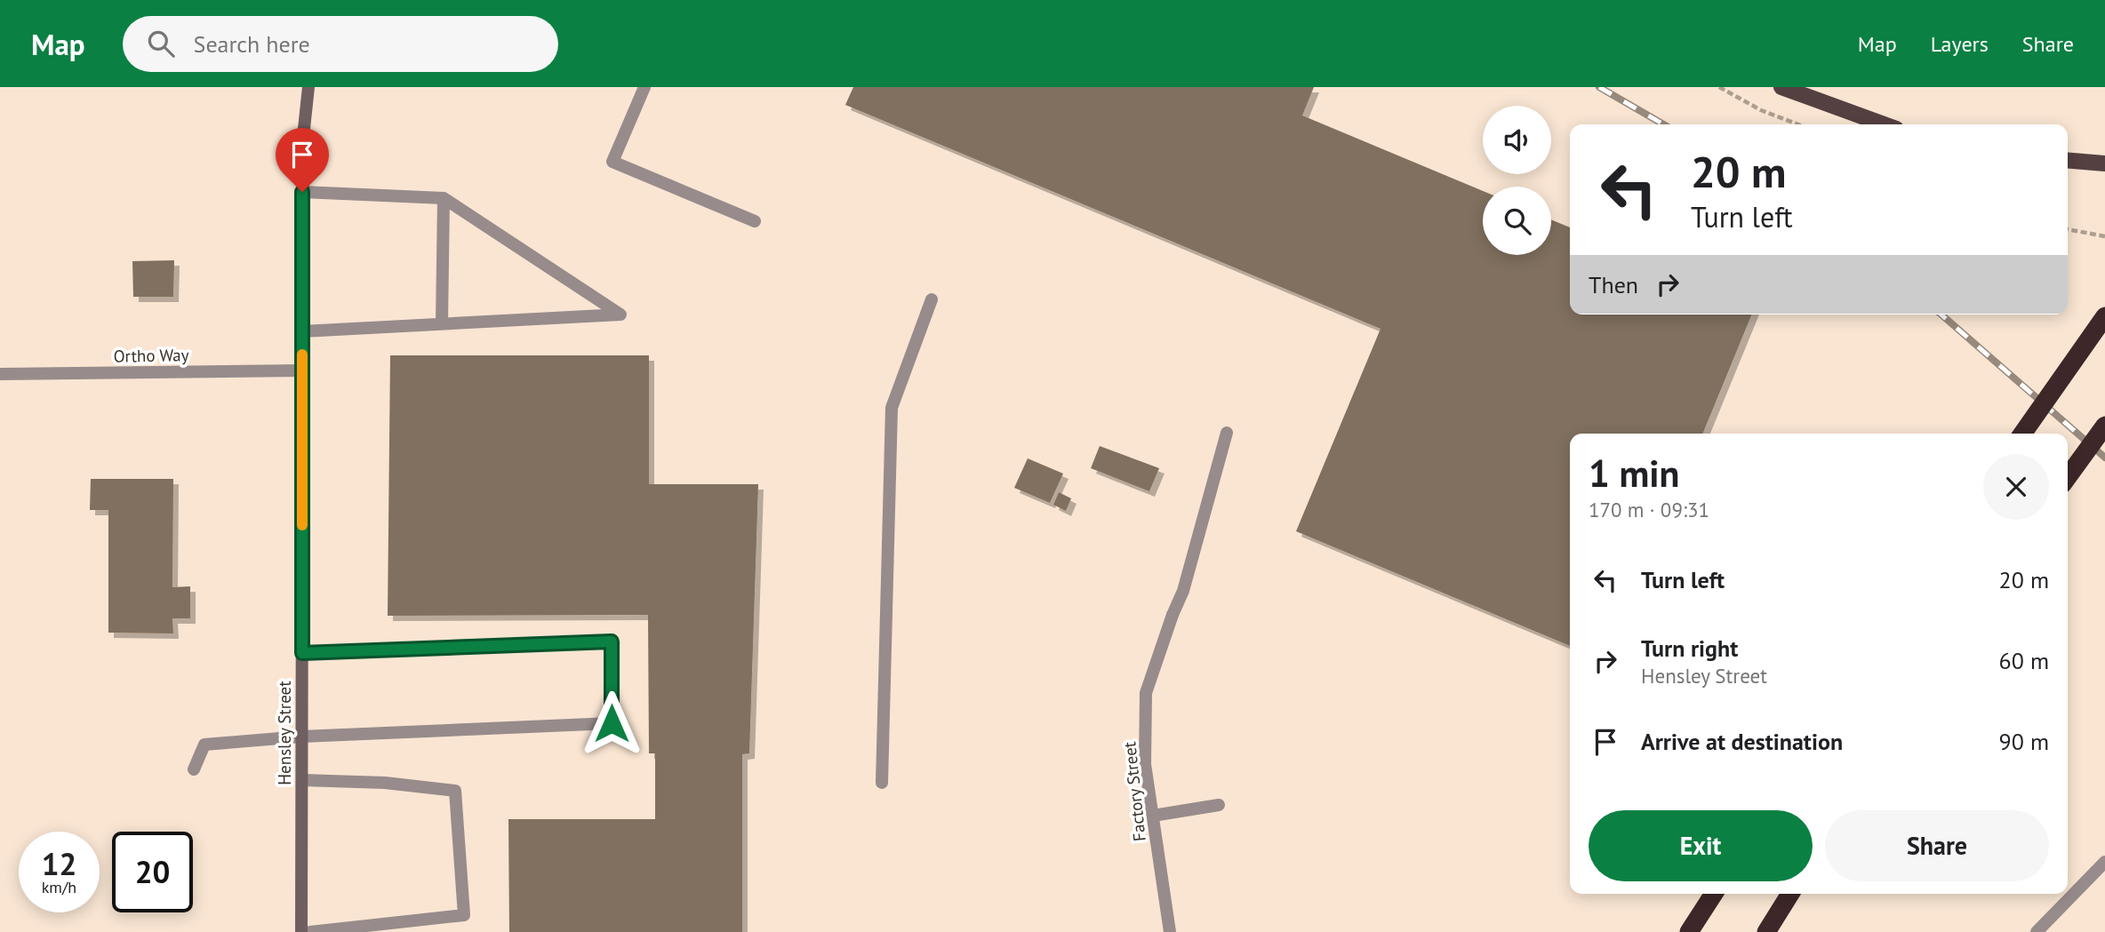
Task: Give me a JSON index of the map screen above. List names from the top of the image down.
{
  "streets": {
    "street": ["Ortho Way", "Hensley Street", "Factory Street"]
  },
  "crossings": [
    ["Ortho Way", "Hensley Street"]
  ],
  "page": {
    "header": "Map",
    "search": "Search here",
    "nav": ["Map", "Layers", "Share"],
    "turn": ["20 m", "Turn left"],
    "then": "Then",
    "heading": ["1 min", "170 m · 09:31"],
    "list": [
      {
        "name": "Turn left",
        "value": "20 m"
      },
      {
        "name": "Turn right",
        "note": "Hensley Street",
        "value": "60 m"
      },
      {
        "name": "Arrive at destination",
        "value": "90 m"
      }
    ],
    "buttons": ["Exit", "Share"],
    "speed": "12 km/h",
    "limit": "20"
  }
}
